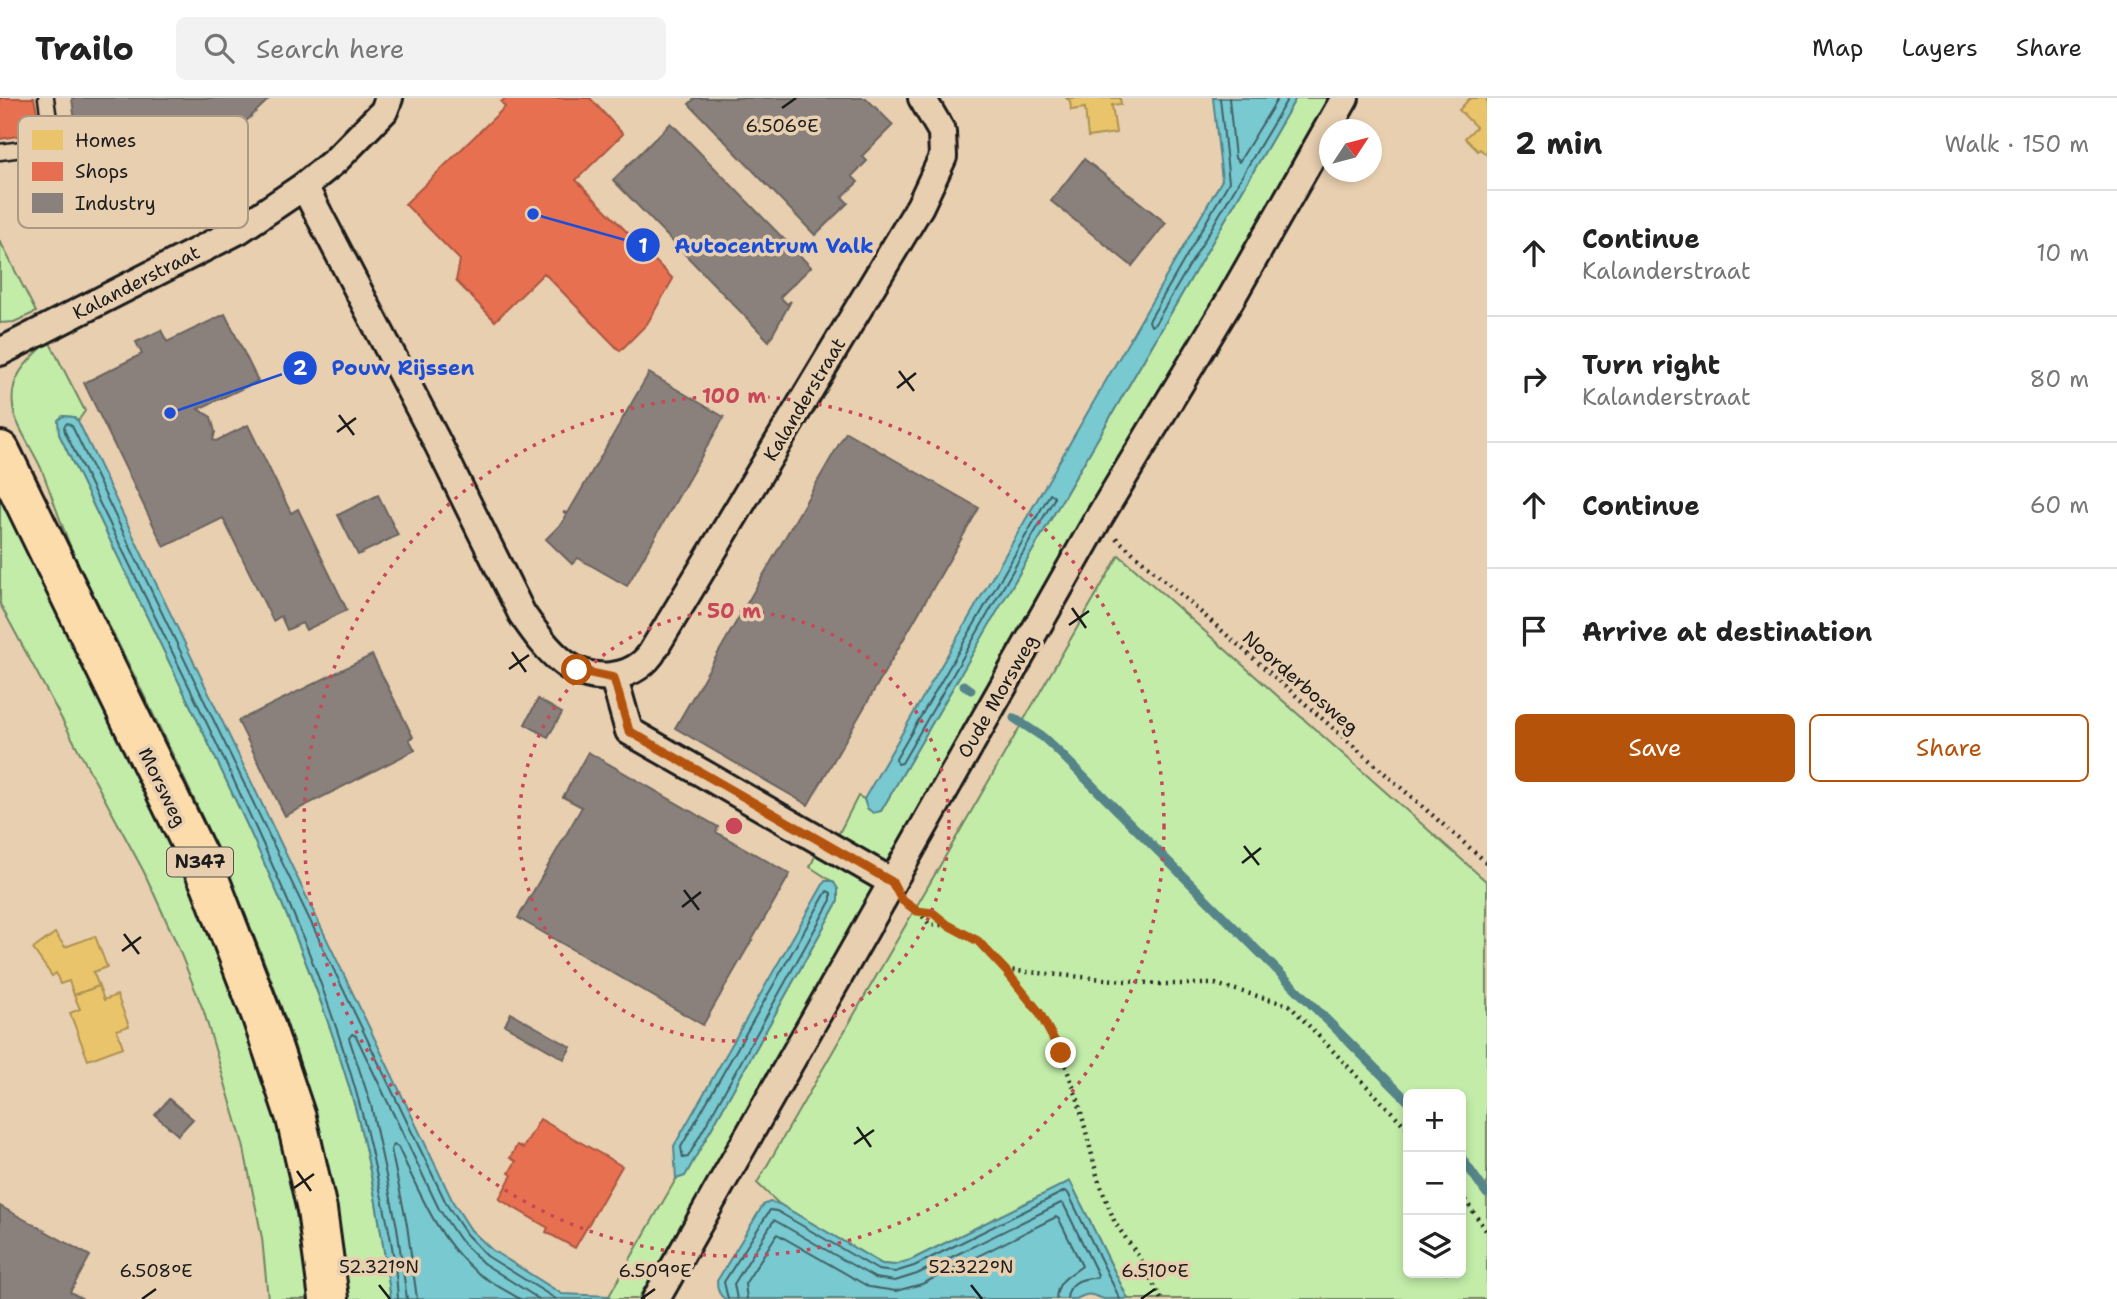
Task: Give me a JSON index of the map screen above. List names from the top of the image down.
{
  "streets": {
    "main road": ["Morsweg", "N347"],
    "street": ["Kalanderstraat", "Oude Morsweg"],
    "path": ["Noorderbosweg"]
  },
  "crossings": [
    ["Noorderbosweg", "Oude Morsweg"]
  ],
  "places": ["Autocentrum Valk", "Pouw Rijssen"],
  "legend": ["Homes", "Shops", "Industry"],
  "north": "top right",
  "page": {
    "header": "Trailo",
    "search": "Search here",
    "nav": ["Map", "Layers", "Share"],
    "heading": ["2 min", "Walk · 150 m"],
    "list": [
      ["Continue", "Kalanderstraat", "10 m"],
      ["Turn right", "Kalanderstraat", "80 m"],
      ["Continue", "60 m"],
      "Arrive at destination"
    ],
    "buttons": ["Save", "Share"],
    "map_buttons": ["+", "−"]
  },
  "coordinates": [
    "6.506°E",
    "52.321°N",
    "52.322°N",
    "6.508°E",
    "6.509°E",
    "6.510°E"
  ],
  "rings": ["100 m", "50 m"]
}
